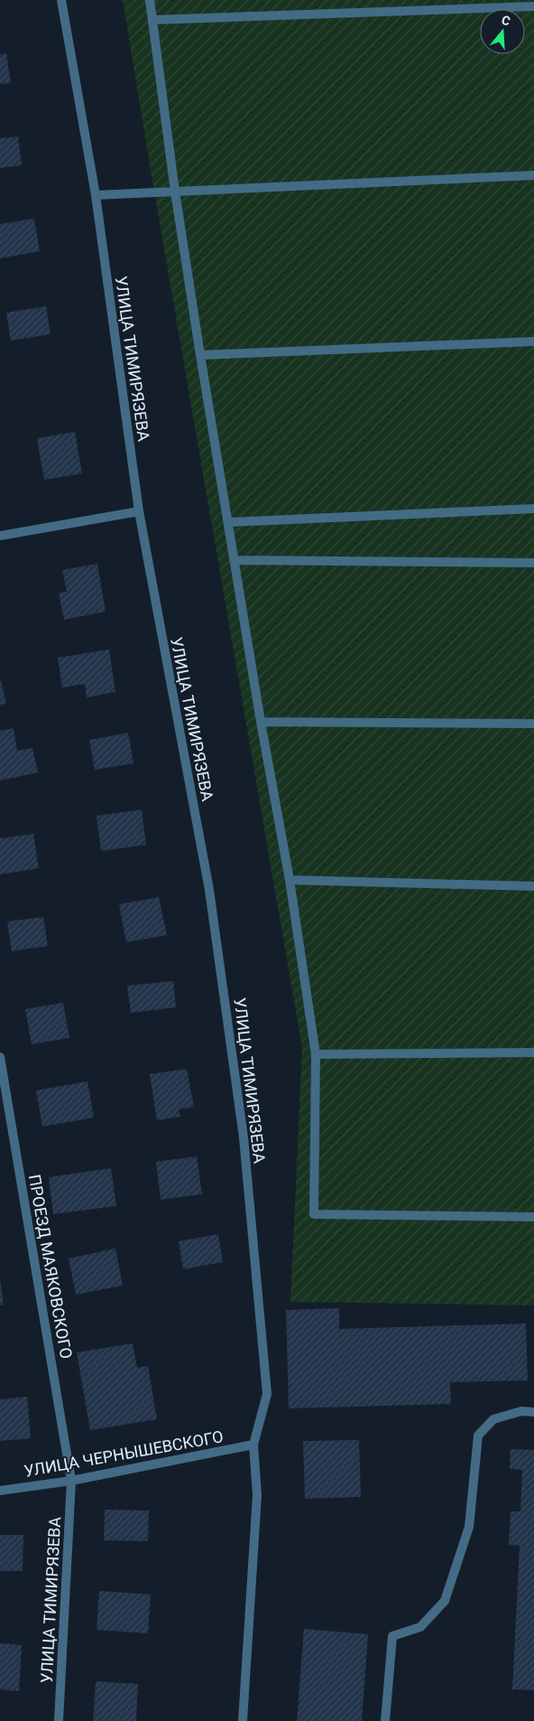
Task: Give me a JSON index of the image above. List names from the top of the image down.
{
  "streets": {
    "street": ["УЛИЦА ТИМИРЯЗЕВА", "ПРОЕЗД МАЯКОВСКОГО", "УЛИЦА ЧЕРНЫШЕВСКОГО"]
  },
  "crossings": [
    ["УЛИЦА ТИМИРЯЗЕВА", "ПРОЕЗД МАЯКОВСКОГО"],
    ["УЛИЦА ТИМИРЯЗЕВА", "УЛИЦА ЧЕРНЫШЕВСКОГО"],
    ["ПРОЕЗД МАЯКОВСКОГО", "УЛИЦА ЧЕРНЫШЕВСКОГО"]
  ],
  "north": "top"
}
